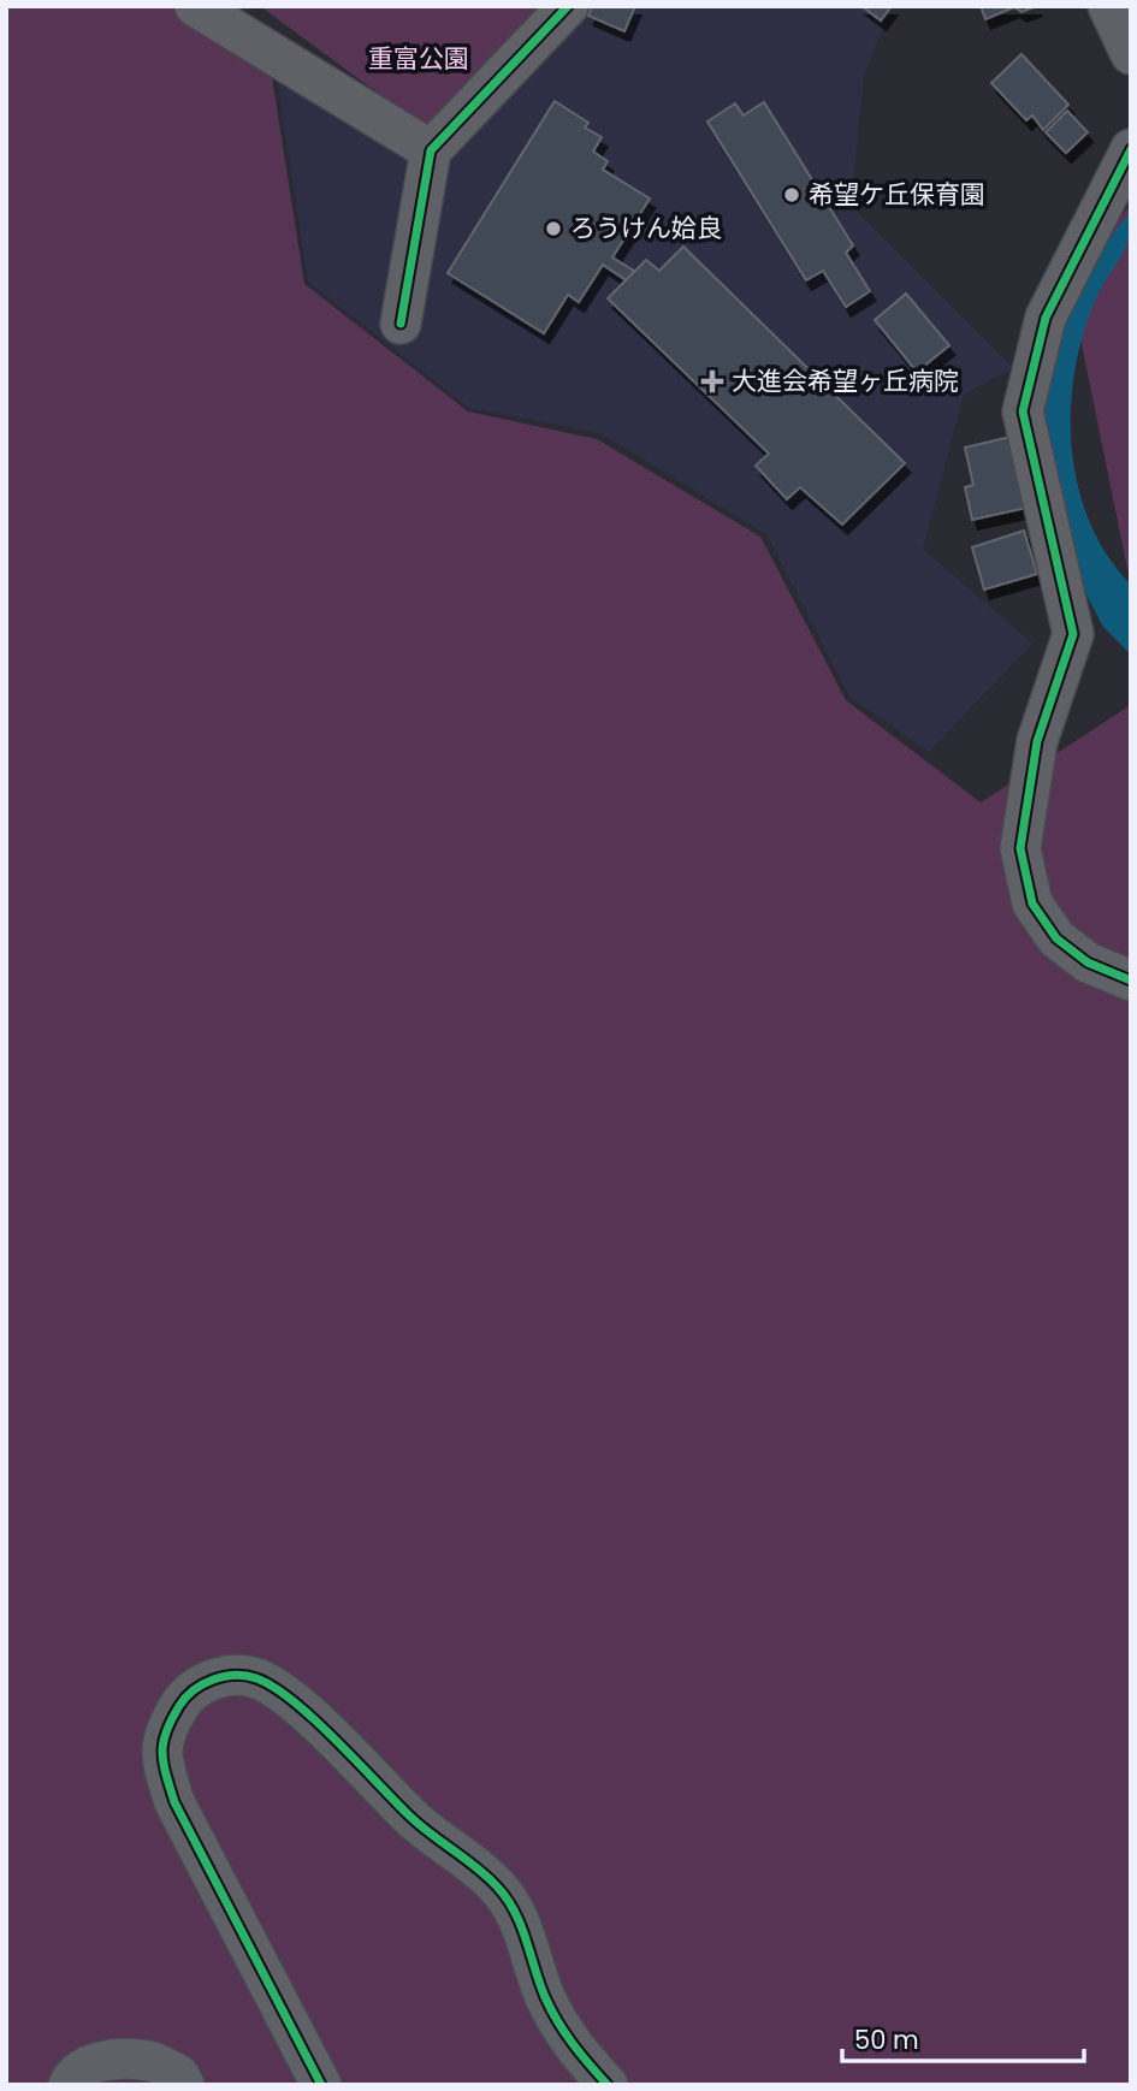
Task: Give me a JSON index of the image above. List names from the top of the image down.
{
  "parks": ["重富公園"],
  "places": {
    "other": ["希望ケ丘保育園", "ろうけん姶良"],
    "health": ["大進会希望ヶ丘病院"]
  },
  "scale_bar": "50 m"
}
